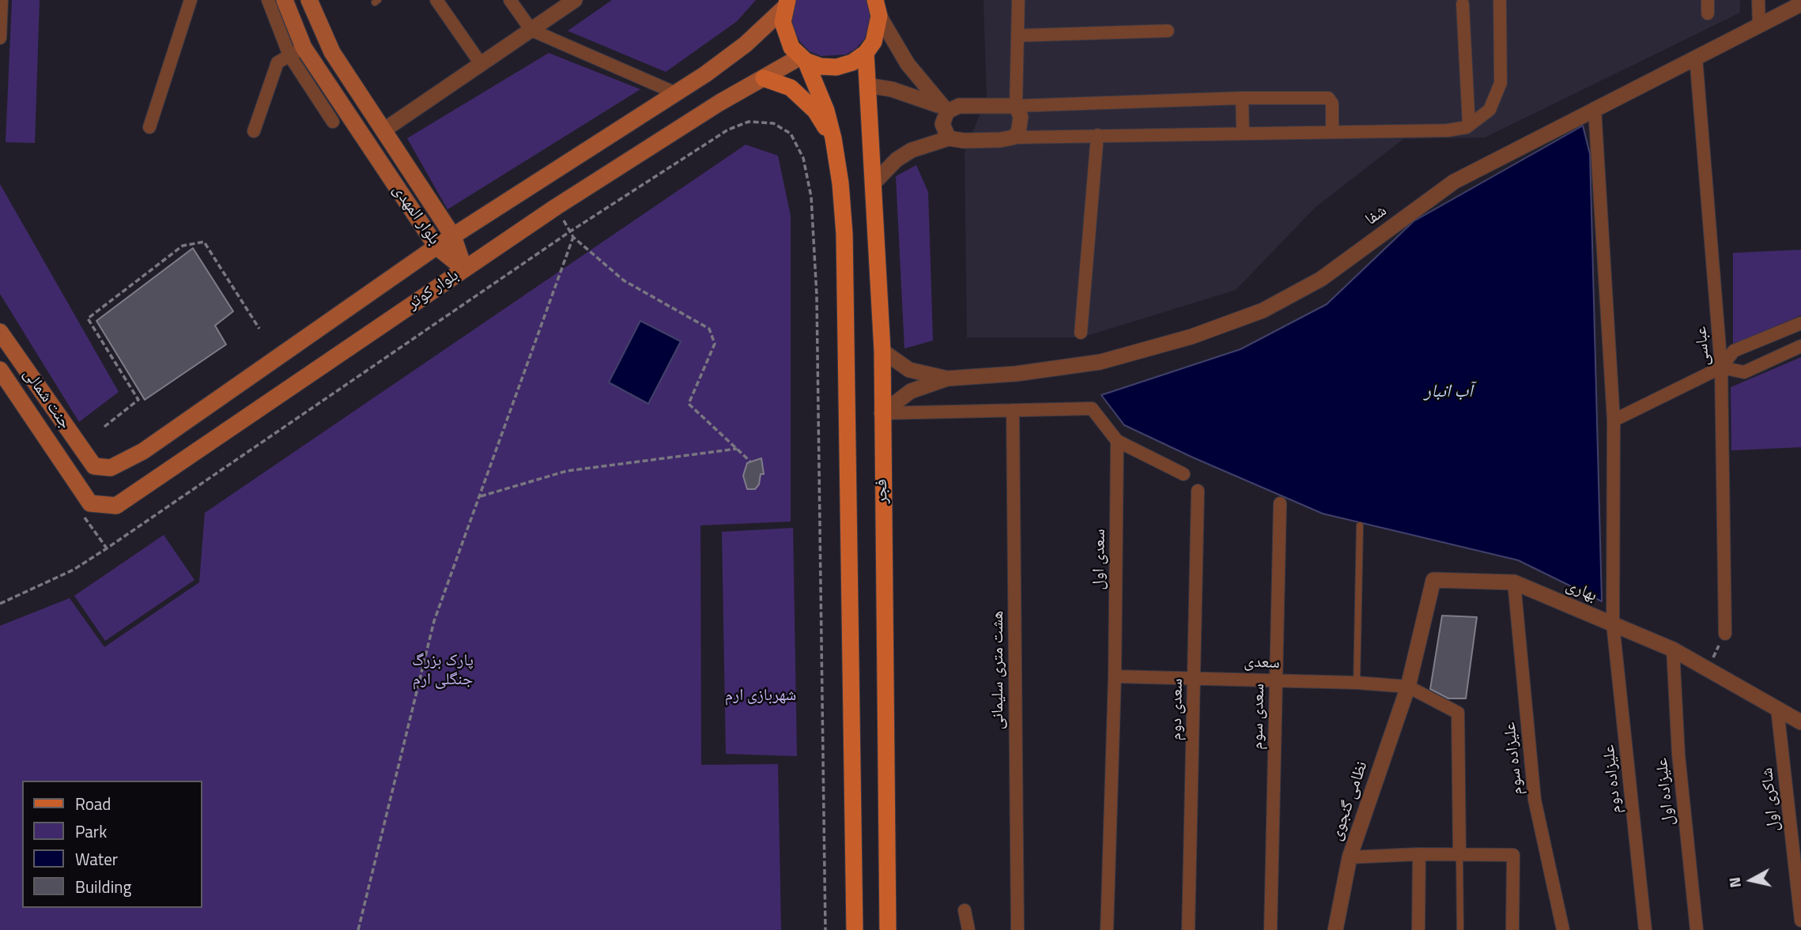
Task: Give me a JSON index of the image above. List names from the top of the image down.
{
  "streets": {
    "main road": [
      "بلوار المهدی",
      "بلوار کوثر",
      "جنت شمالی",
      "فجر"
    ],
    "street": [
      "شفا",
      "عباسی",
      "سعدی اول",
      "بهاری",
      "سعدی",
      "هشت متری سلیمانی",
      "سعدی دوم",
      "سعدی سوم",
      "علیزاده سوم",
      "علیزاده دوم",
      "علیزاده اول",
      "شاکری اول",
      "نظامی گنجوی"
    ]
  },
  "crossings": [
    ["بلوار المهدی", "بلوار کوثر"],
    ["شفا", "عباسی"],
    ["شفا", "علیزاده دوم"],
    ["بلوار کوثر", "جنت شمالی"],
    ["بلوار کوثر", "فجر"],
    ["سعدی اول", "سعدی"],
    ["بهاری", "سعدی"],
    ["بهاری", "علیزاده سوم"],
    ["بهاری", "علیزاده دوم"],
    ["بهاری", "علیزاده اول"],
    ["بهاری", "شاکری اول"],
    ["بهاری", "نظامی گنجوی"],
    ["سعدی", "سعدی دوم"],
    ["سعدی", "سعدی سوم"],
    ["سعدی", "نظامی گنجوی"]
  ],
  "water": ["آب انبار"],
  "parks": ["پارک بزرگ جنگلی ارم", "شهربازی ارم"],
  "legend": [
    "Road",
    "Park",
    "Water",
    "Building"
  ],
  "north": "left"
}
